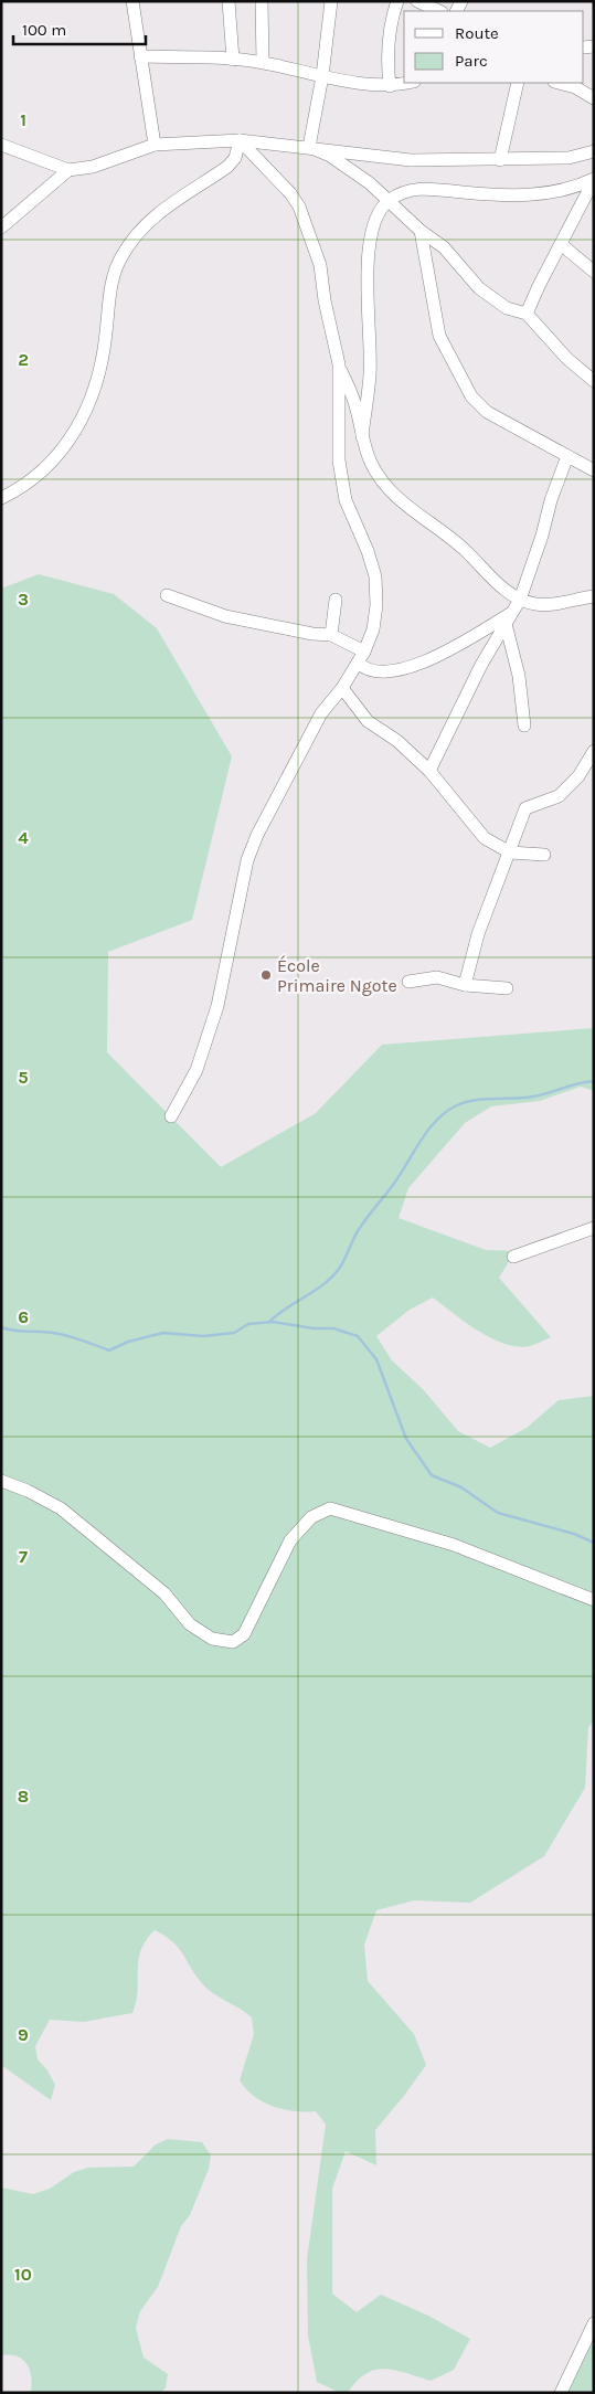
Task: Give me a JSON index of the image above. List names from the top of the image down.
{
  "places": ["École Primaire Ngote"],
  "legend": ["Route", "Parc"],
  "scale_bar": "100 m",
  "grid": {
    "rows": [
      "1",
      "2",
      "3",
      "4",
      "5",
      "6",
      "7",
      "8",
      "9",
      "10"
    ]
  }
}
